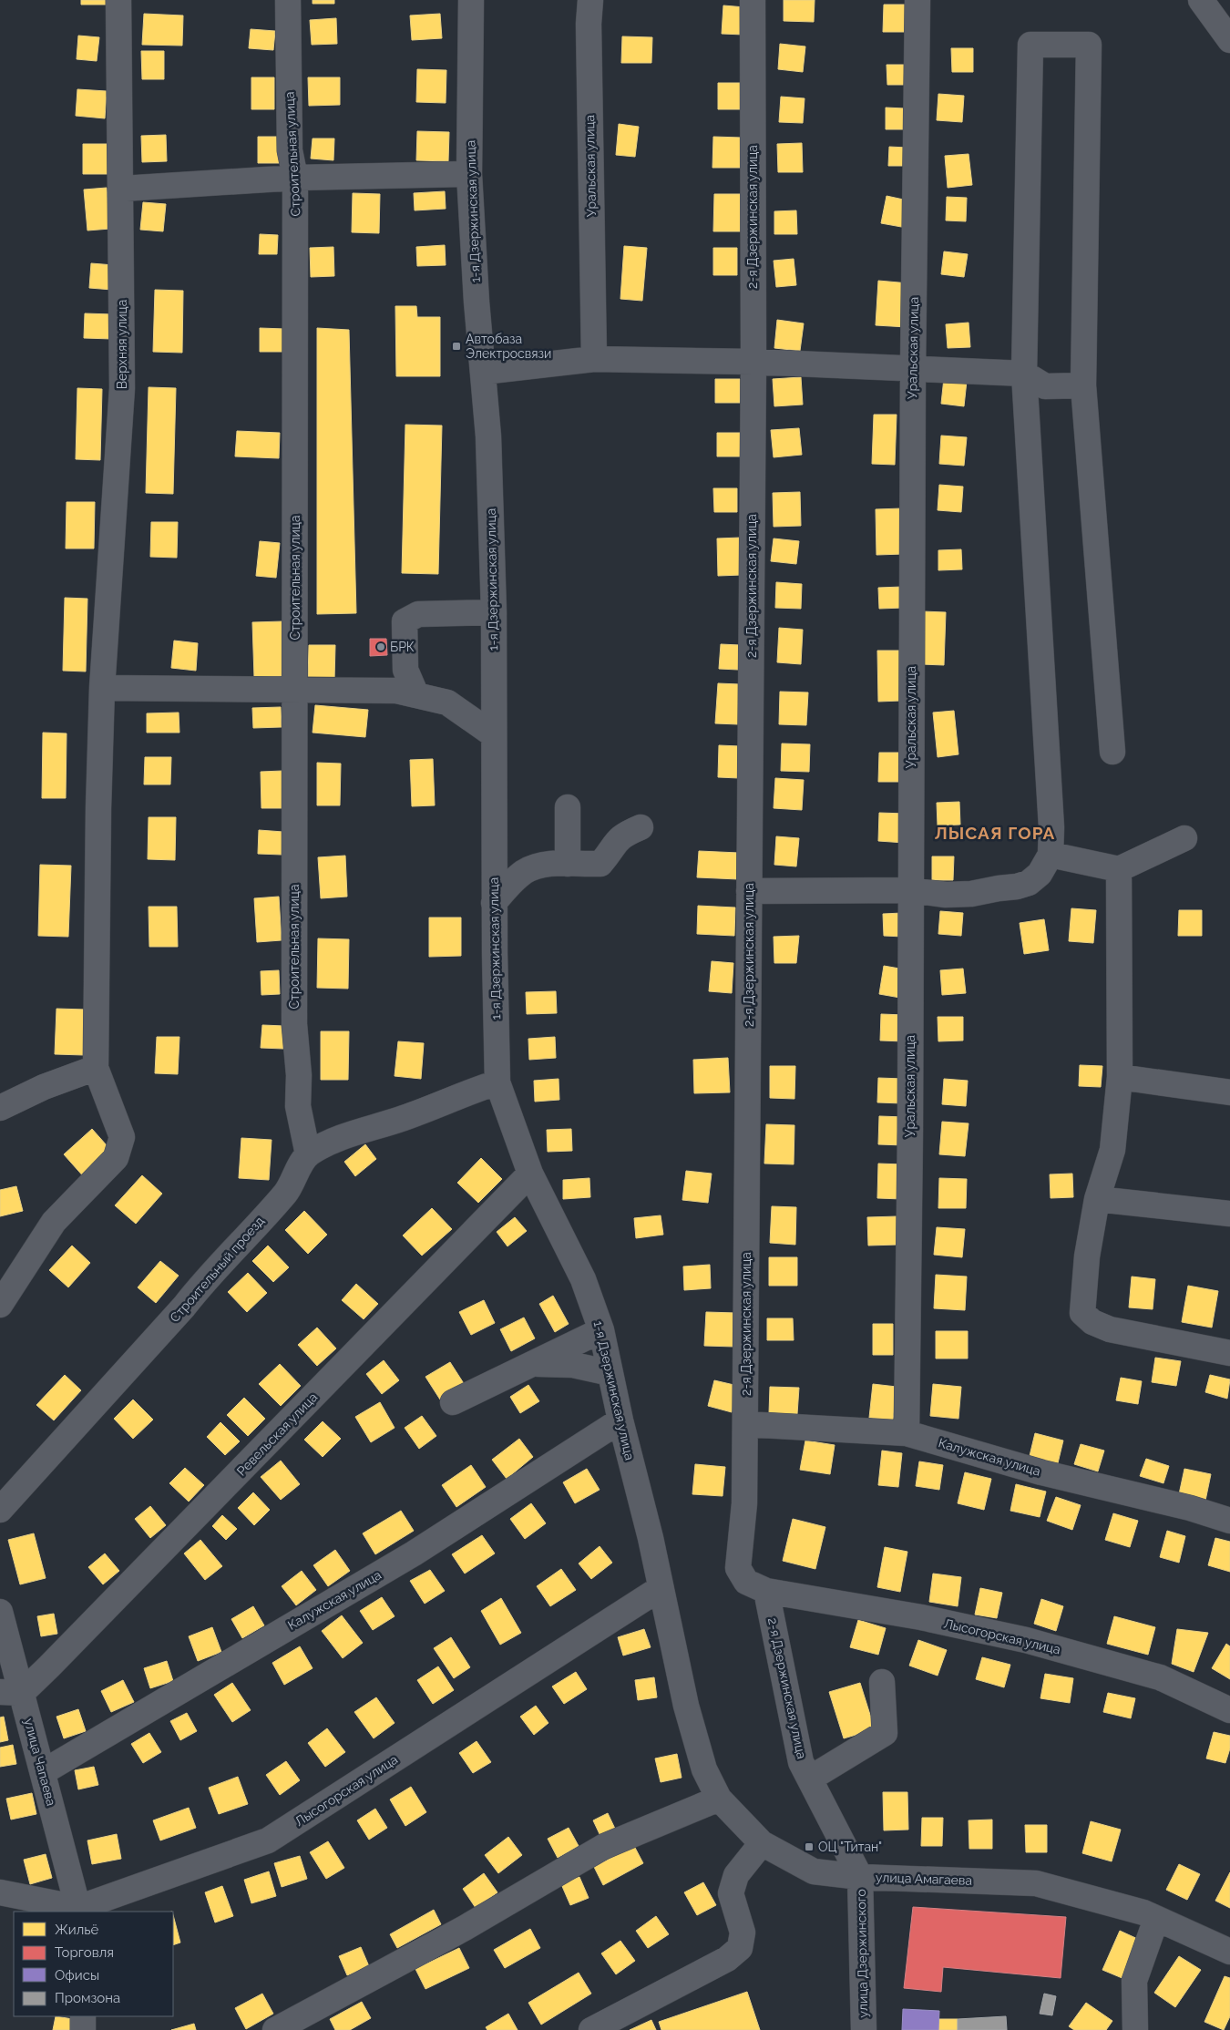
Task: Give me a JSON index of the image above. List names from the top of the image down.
{
  "streets": {
    "street": [
      "Строительная улица",
      "Уральская улица",
      "1-я Дзержинская улица",
      "2-я Дзержинская улица",
      "Верхняя улица",
      "Строительный проезд",
      "Ревельская улица",
      "Калужская улица",
      "Лысогорская улица",
      "улица Чапаева",
      "улица Амагаева",
      "улица Дзержинского"
    ]
  },
  "crossings": [
    ["Строительная улица", "Строительный проезд"],
    ["Уральская улица", "Калужская улица"],
    ["1-я Дзержинская улица", "Строительный проезд"],
    ["1-я Дзержинская улица", "Ревельская улица"],
    ["1-я Дзержинская улица", "Калужская улица"],
    ["1-я Дзержинская улица", "Лысогорская улица"],
    ["1-я Дзержинская улица", "улица Амагаева"],
    ["2-я Дзержинская улица", "Калужская улица"],
    ["2-я Дзержинская улица", "Лысогорская улица"],
    ["2-я Дзержинская улица", "улица Амагаева"],
    ["2-я Дзержинская улица", "улица Дзержинского"],
    ["Ревельская улица", "улица Чапаева"],
    ["Калужская улица", "улица Чапаева"],
    ["Лысогорская улица", "улица Чапаева"],
    ["улица Амагаева", "улица Дзержинского"]
  ],
  "districts": ["ЛЫСАЯ ГОРА"],
  "places": {
    "transit": ["Автобаза Электросвязи", "ОЦ \"Титан\""],
    "other": ["БРК"]
  },
  "legend": [
    "Жильё",
    "Торговля",
    "Офисы",
    "Промзона"
  ]
}
